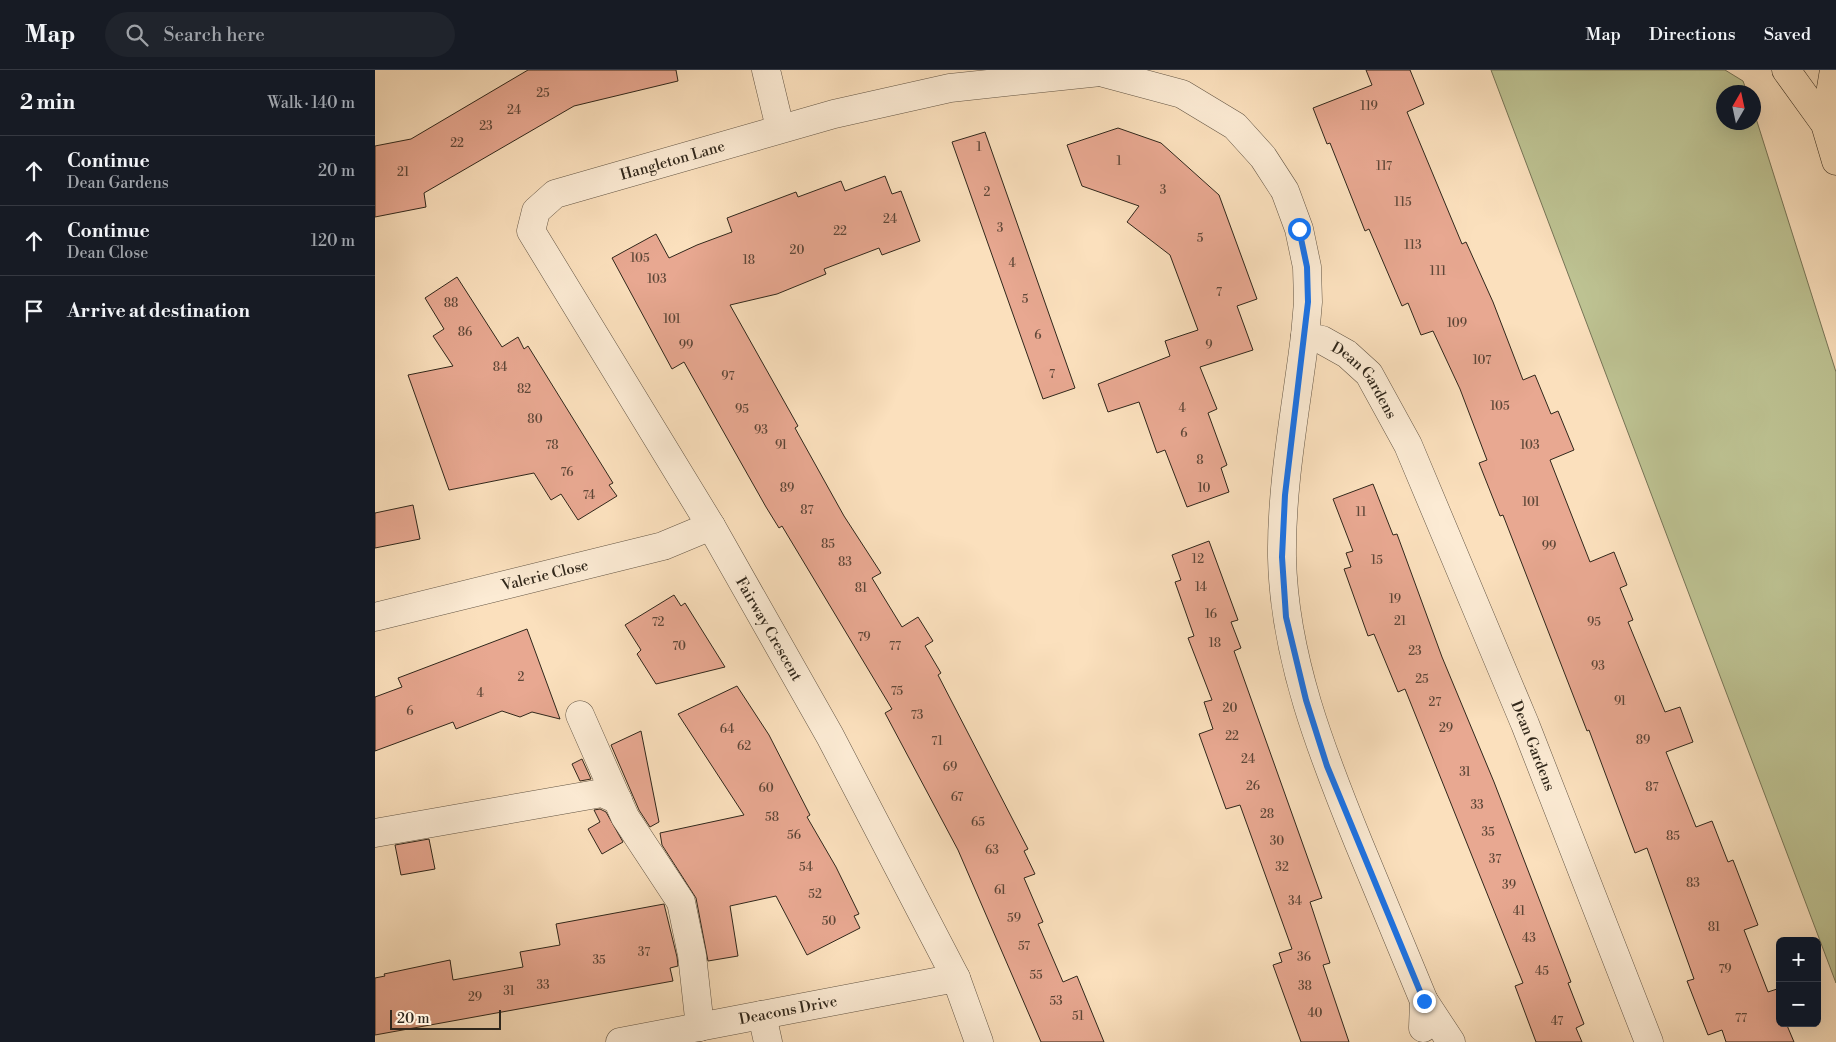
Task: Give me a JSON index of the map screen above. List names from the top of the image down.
{
  "streets": {
    "street": [
      "Hangleton Lane",
      "Dean Gardens",
      "Valerie Close",
      "Fairway Crescent",
      "Deacons Drive"
    ]
  },
  "crossings": [
    ["Hangleton Lane", "Fairway Crescent"],
    ["Valerie Close", "Fairway Crescent"],
    ["Fairway Crescent", "Deacons Drive"]
  ],
  "house_numbers": [
    "25",
    "119",
    "24",
    "23",
    "22",
    "1",
    "1",
    "117",
    "21",
    "3",
    "2",
    "115",
    "24",
    "3",
    "22",
    "5",
    "113",
    "20",
    "105",
    "18",
    "4",
    "111",
    "103",
    "7",
    "5",
    "88",
    "101",
    "109",
    "86",
    "6",
    "99",
    "9",
    "107",
    "84",
    "7",
    "97",
    "82",
    "105",
    "4",
    "95",
    "80",
    "93",
    "6",
    "78",
    "91",
    "103",
    "8",
    "76",
    "89",
    "10",
    "74",
    "101",
    "87",
    "11",
    "85",
    "99",
    "12",
    "15",
    "83",
    "14",
    "81",
    "19",
    "16",
    "21",
    "72",
    "95",
    "79",
    "18",
    "70",
    "77",
    "23",
    "93",
    "2",
    "25",
    "75",
    "4",
    "91",
    "27",
    "20",
    "6",
    "73",
    "29",
    "64",
    "22",
    "89",
    "71",
    "62",
    "24",
    "69",
    "31",
    "26",
    "87",
    "60",
    "67",
    "33",
    "28",
    "58",
    "65",
    "35",
    "56",
    "85",
    "30",
    "63",
    "37",
    "54",
    "32",
    "83",
    "39",
    "61",
    "52",
    "34",
    "41",
    "59",
    "50",
    "81",
    "43",
    "57",
    "37",
    "36",
    "35",
    "79",
    "45",
    "55",
    "33",
    "38",
    "31",
    "29",
    "53",
    "40",
    "51",
    "77",
    "47"
  ],
  "scale_bar": "20 m",
  "north": "top",
  "page": {
    "header": "Map",
    "search": "Search here",
    "nav": ["Map", "Directions", "Saved"],
    "heading": ["2 min", "Walk · 140 m"],
    "list": [
      ["Continue", "Dean Gardens", "20 m"],
      ["Continue", "Dean Close", "120 m"],
      "Arrive at destination"
    ],
    "map_buttons": ["+", "−"],
    "scale": "20 m"
  }
}
